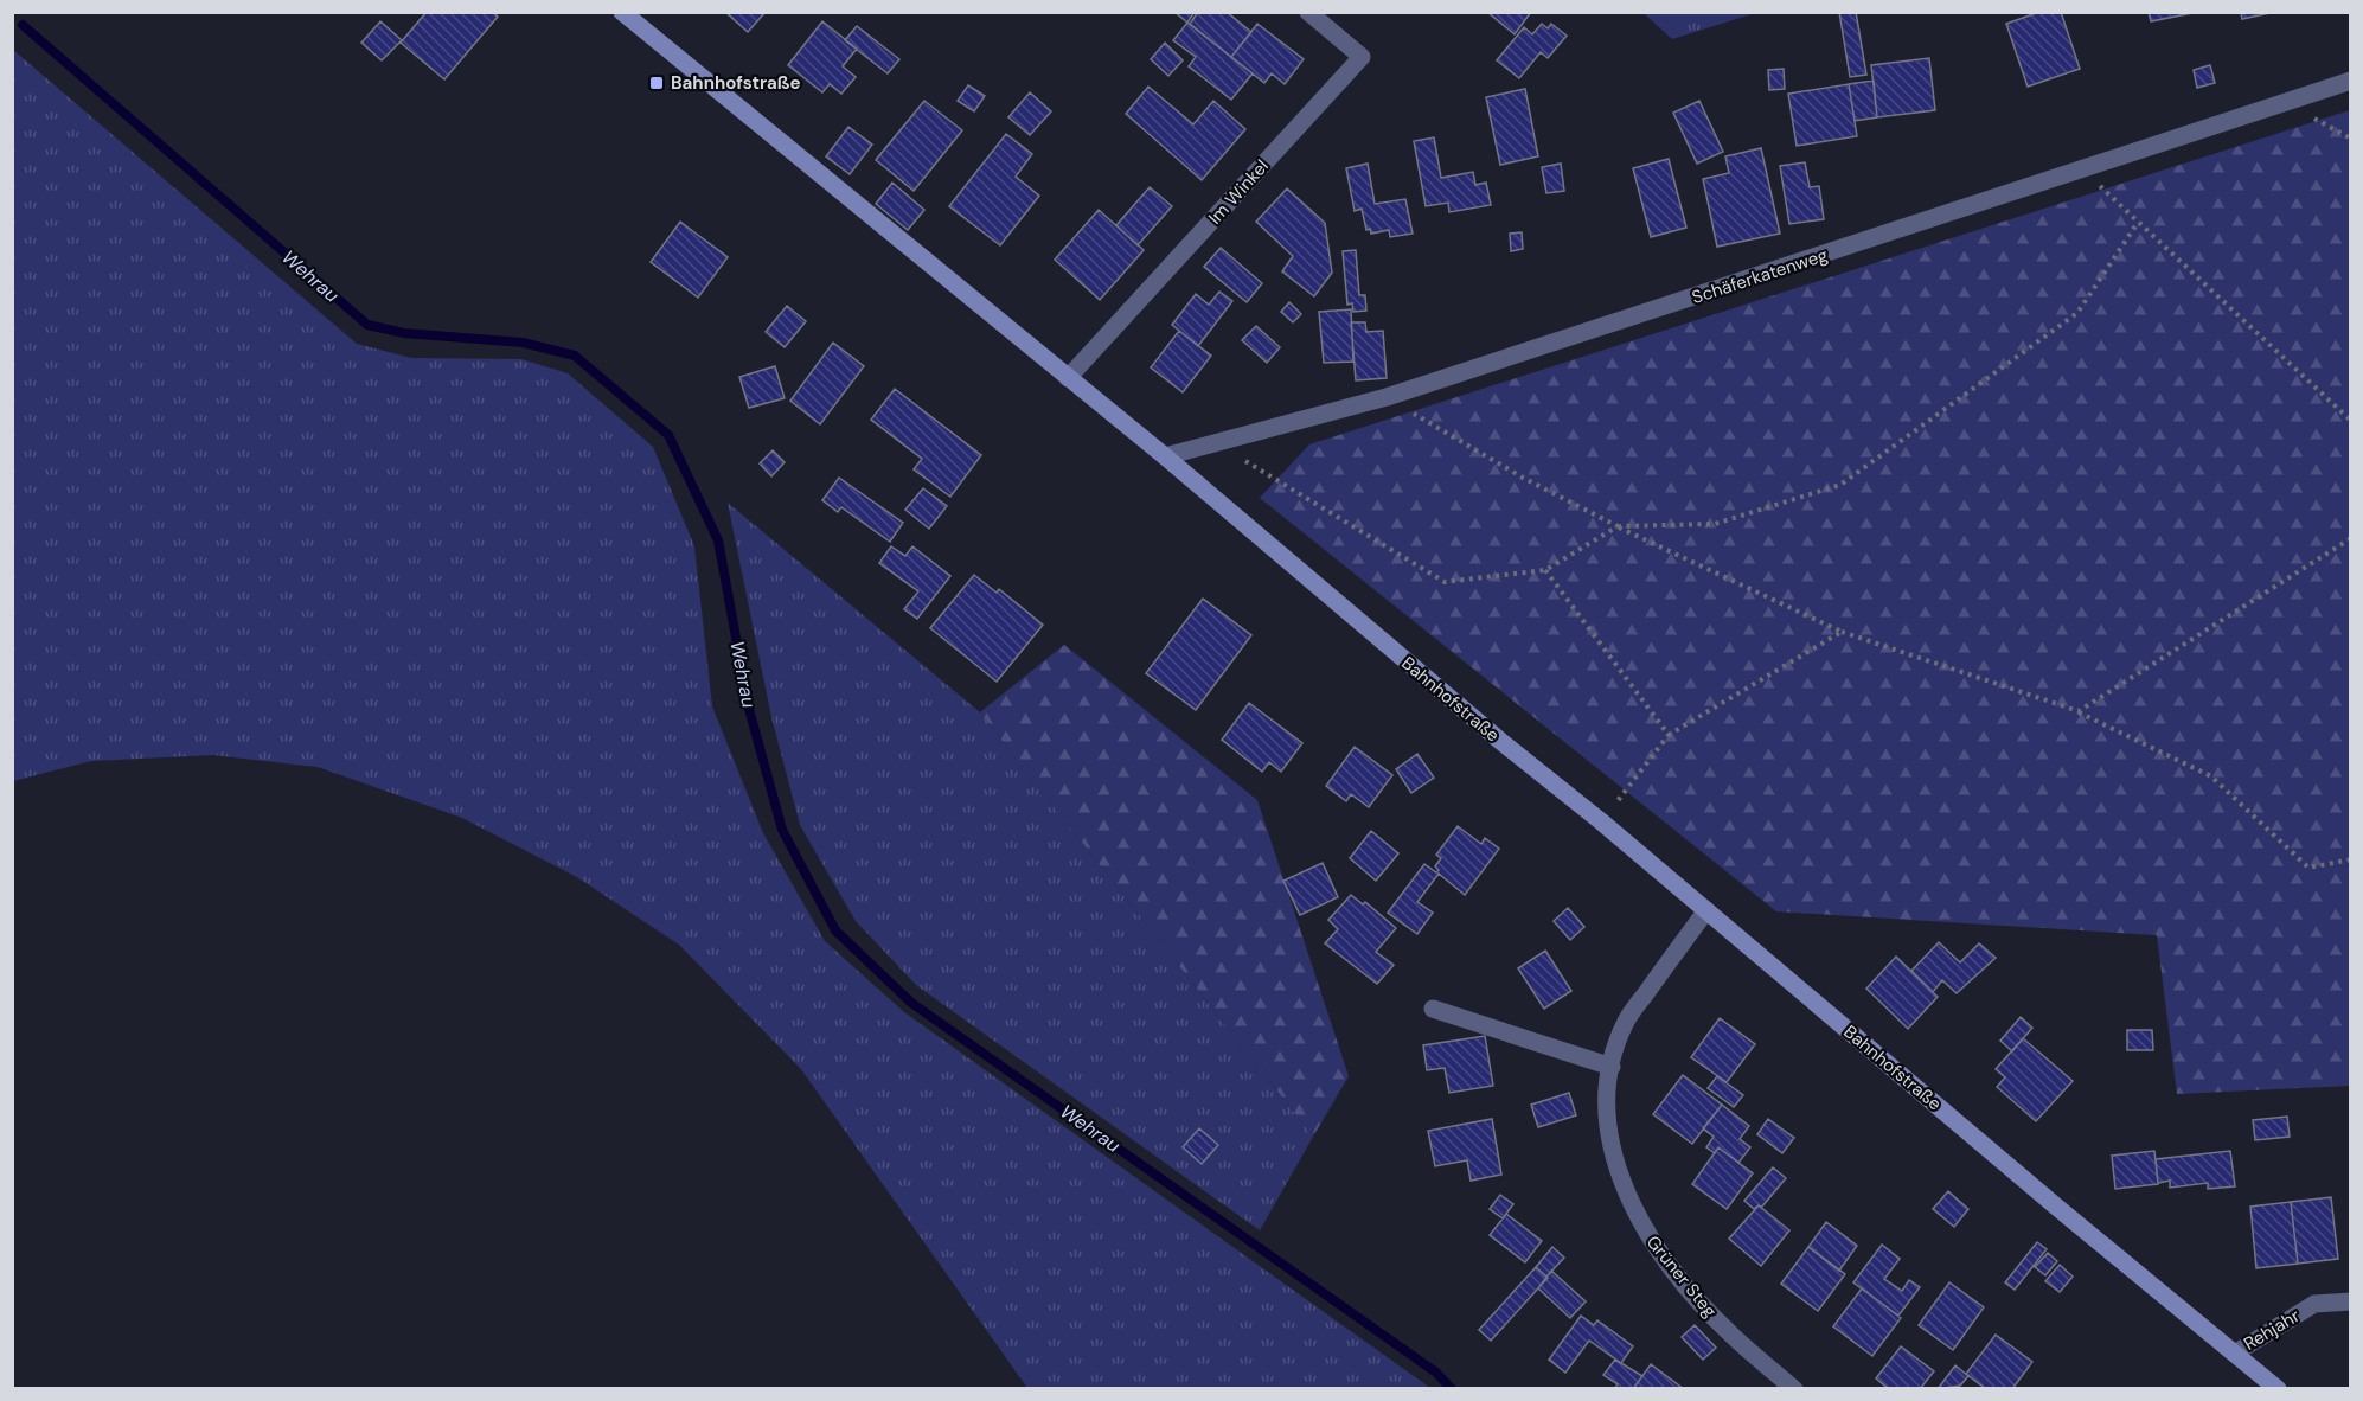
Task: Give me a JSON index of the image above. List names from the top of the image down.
{
  "streets": {
    "main road": ["Bahnhofstraße"],
    "street": [
      "Im Winkel",
      "Schäferkatenweg",
      "Grüner Steg",
      "Rehjahr"
    ]
  },
  "crossings": [
    ["Im Winkel", "Bahnhofstraße"],
    ["Schäferkatenweg", "Bahnhofstraße"],
    ["Bahnhofstraße", "Grüner Steg"],
    ["Bahnhofstraße", "Rehjahr"]
  ],
  "water": ["Wehrau"],
  "places": {
    "transit": ["Bahnhofstraße"]
  }
}
